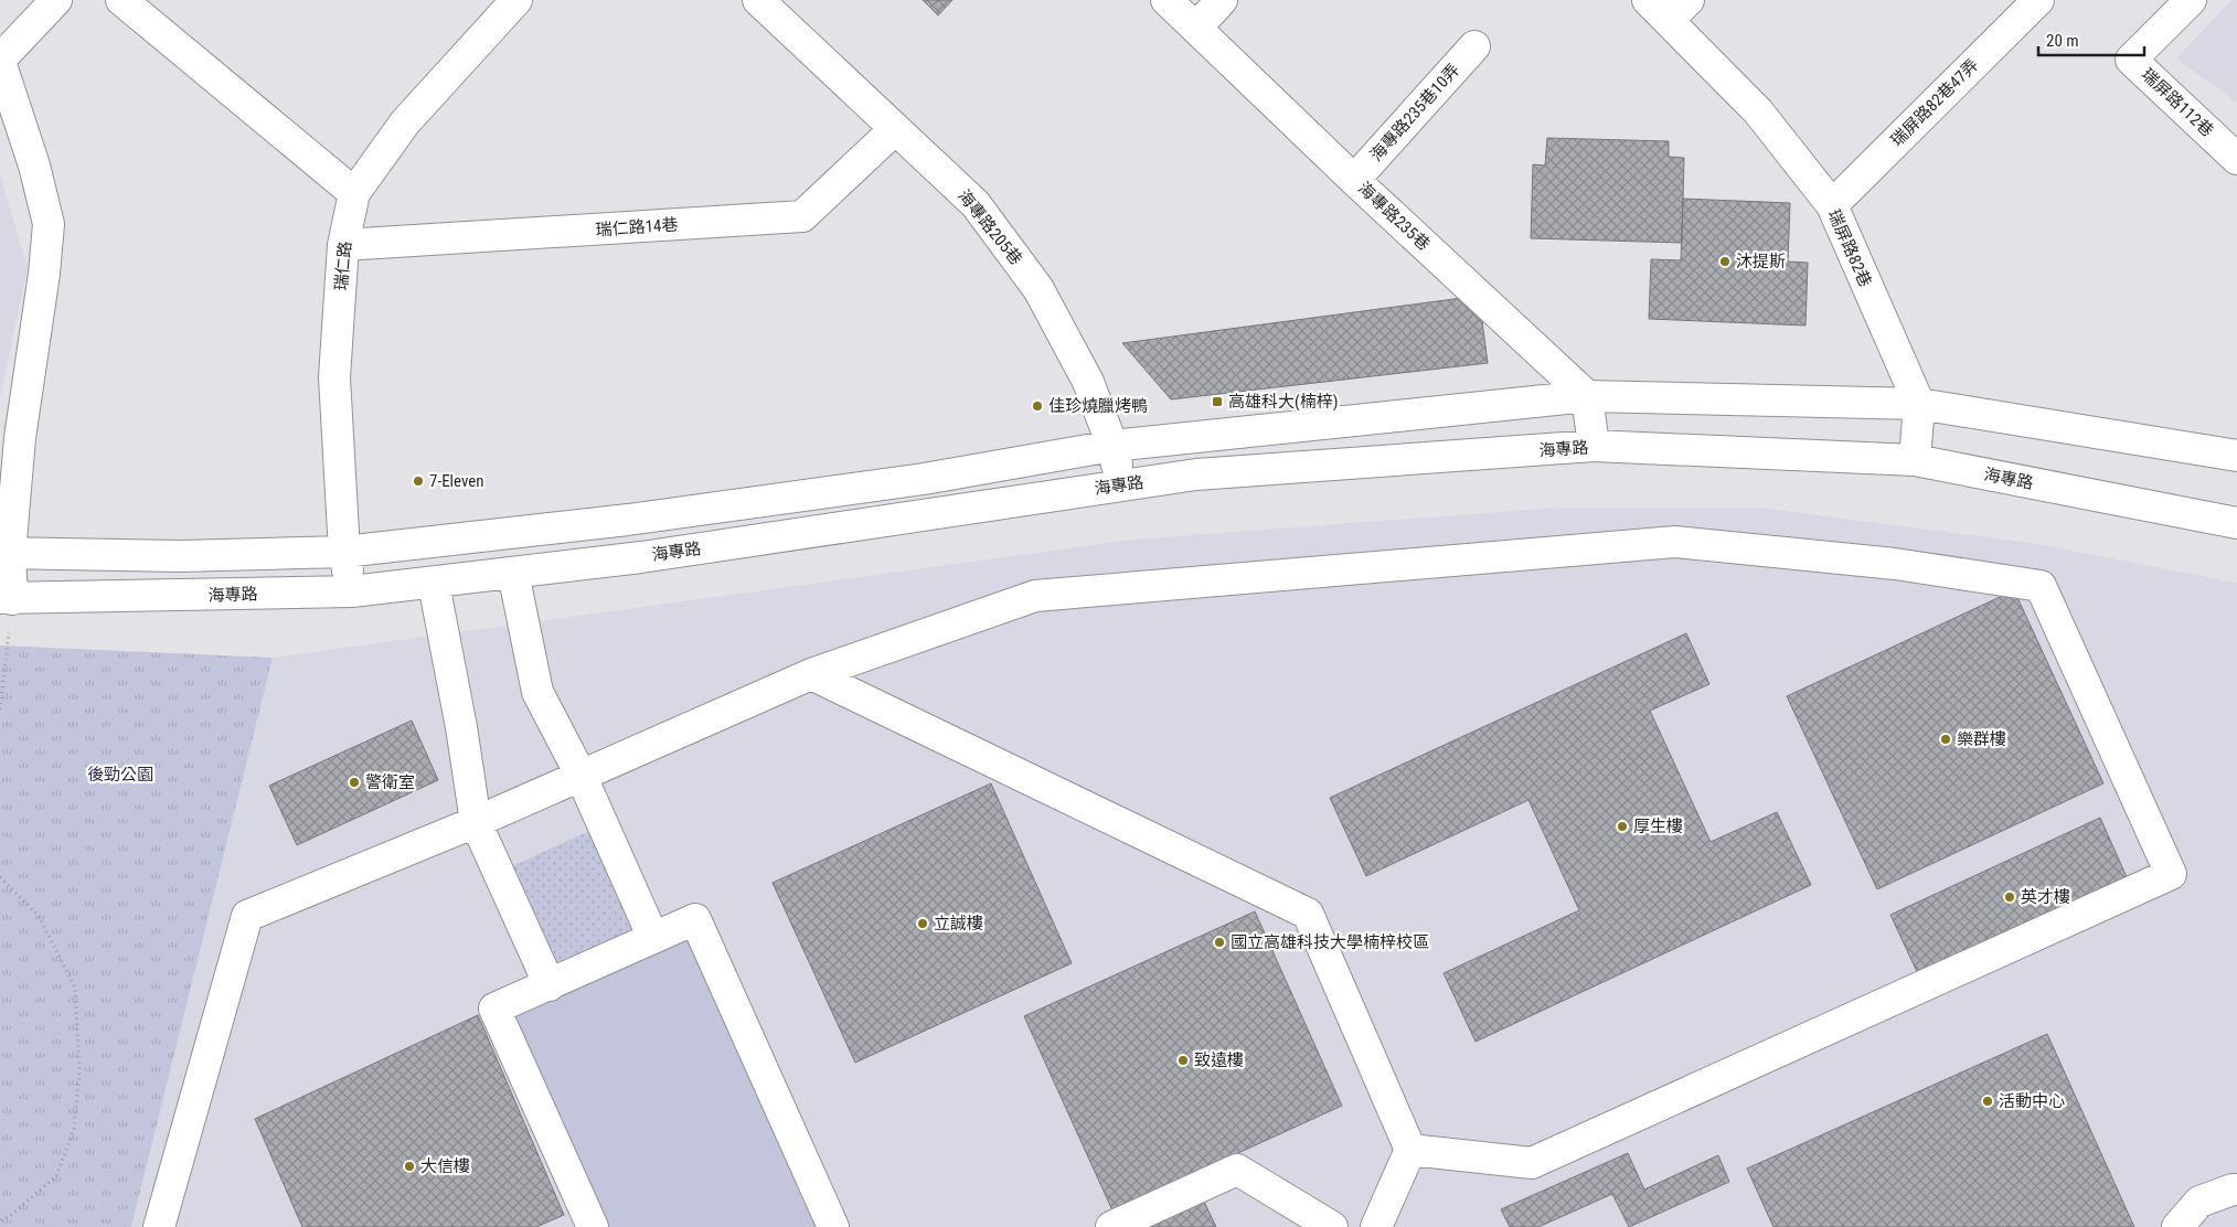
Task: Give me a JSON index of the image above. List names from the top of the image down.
{
  "streets": {
    "street": [
      "瑞屏路82巷47弄",
      "瑞屏路112巷",
      "海專路235巷10弄",
      "海專路235巷",
      "瑞仁路14巷",
      "海專路205巷",
      "瑞屏路82巷",
      "瑞仁路",
      "海專路"
    ]
  },
  "crossings": [
    ["瑞屏路82巷47弄", "瑞屏路82巷"],
    ["海專路235巷10弄", "海專路235巷"],
    ["瑞仁路14巷", "海專路205巷"],
    ["瑞仁路14巷", "瑞仁路"],
    ["海專路205巷", "海專路"],
    ["瑞屏路82巷", "海專路"],
    ["瑞仁路", "海專路"]
  ],
  "parks": ["後勁公園"],
  "places": {
    "other": [
      "沐提斯",
      "佳珍燒臘烤鴨",
      "7-Eleven",
      "樂群樓",
      "警衛室",
      "厚生樓",
      "英才樓",
      "立誠樓",
      "國立高雄科技大學楠梓校區",
      "致遠樓",
      "活動中心",
      "大信樓"
    ],
    "transit": ["高雄科大(楠梓)"]
  },
  "scale_bar": "20 m"
}
